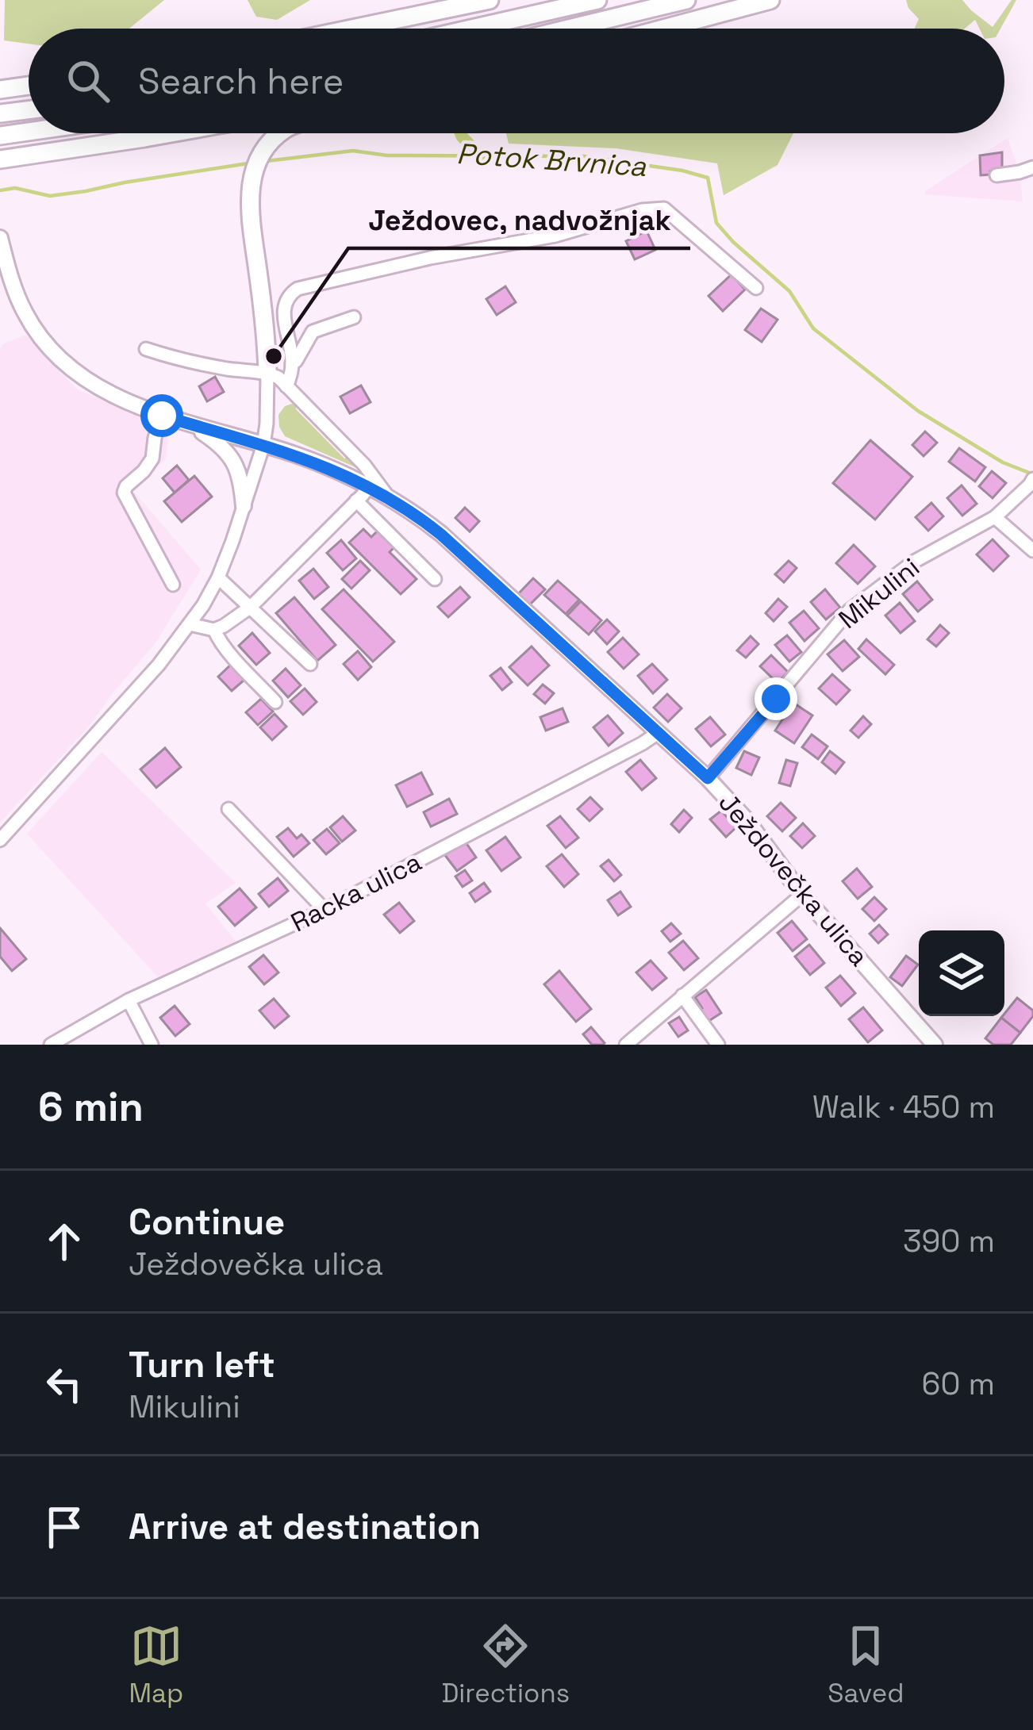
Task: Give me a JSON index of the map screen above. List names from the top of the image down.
{
  "streets": {
    "main road": ["Ježdovečka ulica"],
    "street": ["Mikulini", "Racka ulica"]
  },
  "crossings": [
    ["Mikulini", "Ježdovečka ulica"],
    ["Ježdovečka ulica", "Racka ulica"]
  ],
  "water": ["Potok Brvnica"],
  "places": ["Ježdovec, nadvožnjak"],
  "page": {
    "search": "Search here",
    "heading": ["6 min", "Walk · 450 m"],
    "list": [
      ["Continue", "Ježdovečka ulica", "390 m"],
      ["Turn left", "Mikulini", "60 m"],
      "Arrive at destination"
    ],
    "nav": ["Map", "Directions", "Saved"]
  }
}
